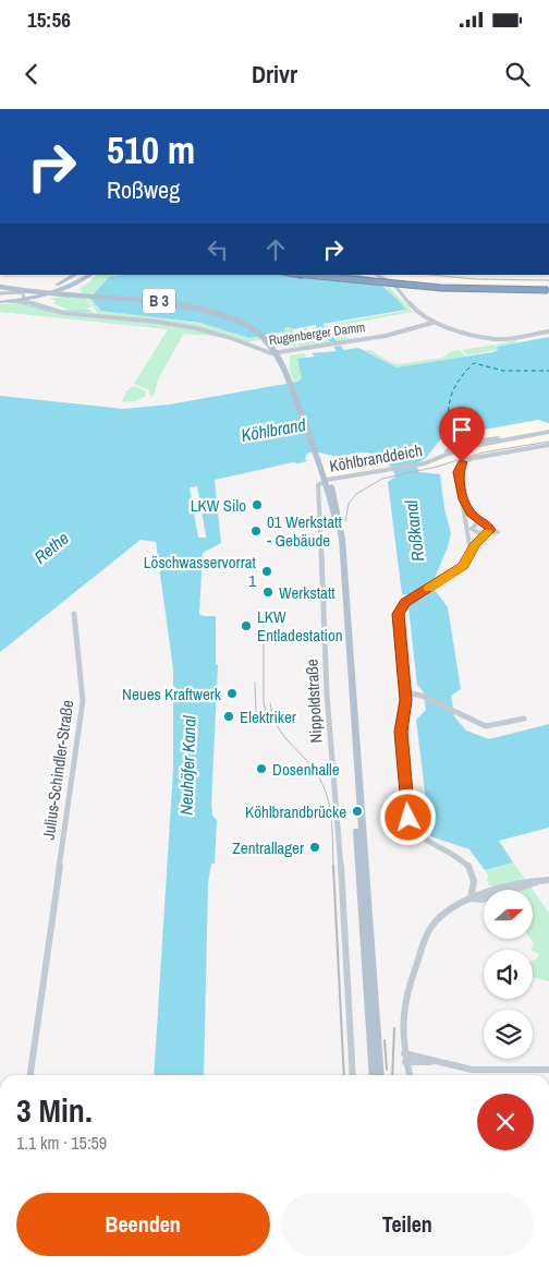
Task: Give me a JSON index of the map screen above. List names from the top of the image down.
{
  "streets": {
    "main road": ["B 3"],
    "street": [
      "Rugenberger Damm",
      "Köhlbranddeich",
      "Nippoldstraße",
      "Julius-Schindler-Straße"
    ]
  },
  "crossings": [
    ["Köhlbranddeich", "Nippoldstraße"]
  ],
  "water": [
    "Köhlbrand",
    "Roßkanal",
    "Rethe",
    "Neuhöfer Kanal"
  ],
  "places": [
    "LKW Silo",
    "01 Werkstatt - Gebäude",
    "Löschwasservorrat 1",
    "Werkstatt",
    "LKW Entladestation",
    "Neues Kraftwerk",
    "Elektriker",
    "Dosenhalle",
    "Köhlbrandbrücke",
    "Zentrallager"
  ],
  "north": "right",
  "page": {
    "status": "15:56",
    "header": "Drivr",
    "turn": ["510 m", "Roßweg"],
    "heading": ["3 Min.", "1.1 km · 15:59"],
    "buttons": ["Beenden", "Teilen"]
  }
}
